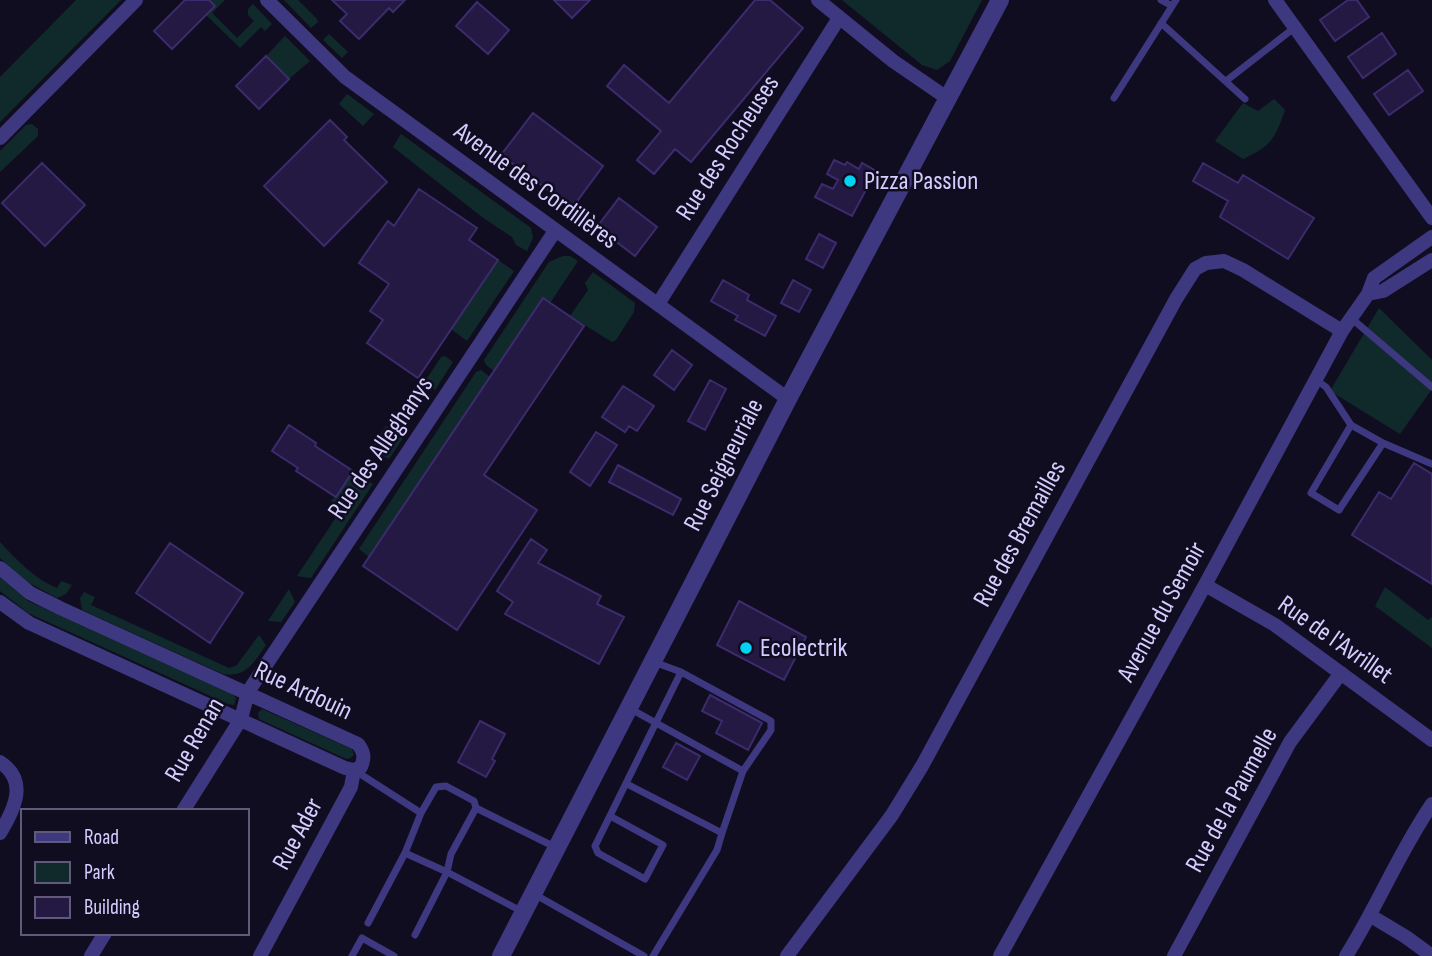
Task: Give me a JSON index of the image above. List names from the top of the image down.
{
  "streets": {
    "street": [
      "Rue des Rocheuses",
      "Avenue des Cordillères",
      "Rue des Alleghanys",
      "Rue Seigneuriale",
      "Rue des Bremailles",
      "Avenue du Semoir",
      "Rue de l'Avrillet",
      "Rue Ardouin",
      "Rue Renan",
      "Rue de la Paumelle",
      "Rue Ader"
    ]
  },
  "crossings": [
    ["Rue des Rocheuses", "Avenue des Cordillères"],
    ["Avenue des Cordillères", "Rue des Alleghanys"],
    ["Avenue des Cordillères", "Rue Seigneuriale"],
    ["Rue des Alleghanys", "Rue Ardouin"],
    ["Rue des Alleghanys", "Rue Renan"],
    ["Rue des Bremailles", "Avenue du Semoir"],
    ["Avenue du Semoir", "Rue de l'Avrillet"],
    ["Rue de l'Avrillet", "Rue de la Paumelle"],
    ["Rue Ardouin", "Rue Renan"],
    ["Rue Ardouin", "Rue Ader"]
  ],
  "places": ["Pizza Passion", "Ecolectrik"],
  "legend": ["Road", "Park", "Building"]
}
